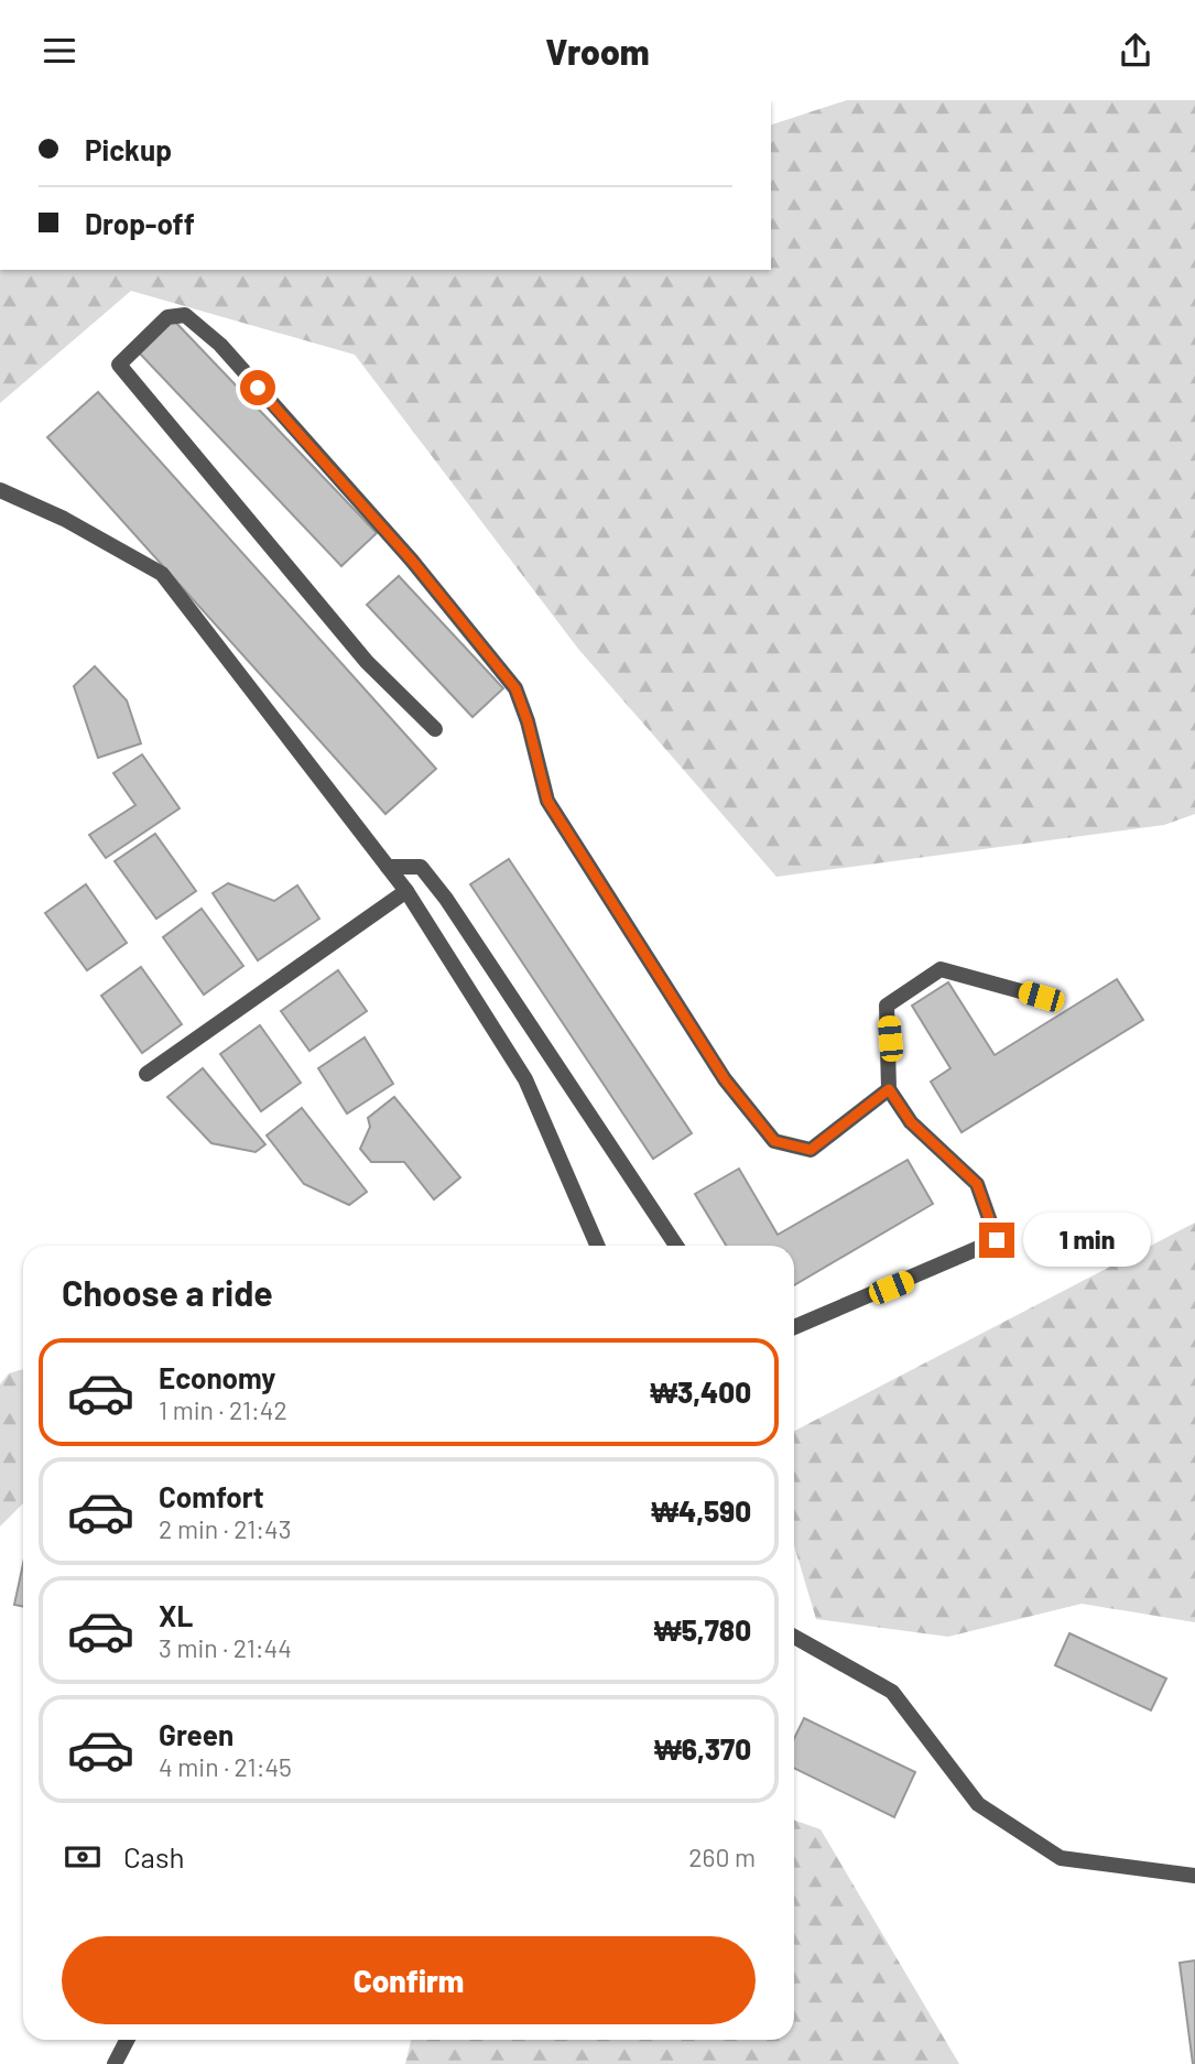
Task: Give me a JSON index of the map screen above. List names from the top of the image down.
{
  "page": {
    "header": "Vroom",
    "banner": ["Pickup", "Drop-off"],
    "bubble": "1 min",
    "heading": "Choose a ride",
    "list": [
      {
        "name": "Economy",
        "note": "1 min · 21:42",
        "value": "₩3,400"
      },
      {
        "name": "Comfort",
        "note": "2 min · 21:43",
        "value": "₩4,590"
      },
      {
        "name": "XL",
        "note": "3 min · 21:44",
        "value": "₩5,780"
      },
      {
        "name": "Green",
        "note": "4 min · 21:45",
        "value": "₩6,370"
      }
    ],
    "pay": ["Cash", "260 m"],
    "buttons": "Confirm"
  }
}
